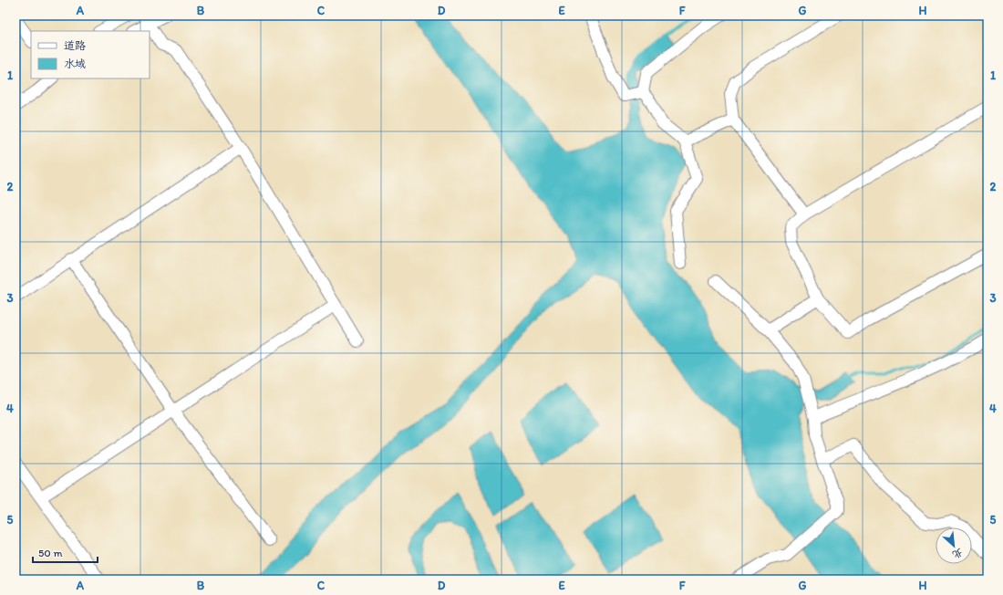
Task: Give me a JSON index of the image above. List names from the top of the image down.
{
  "legend": ["道路", "水域"],
  "scale_bar": "50 m",
  "north": "bottom right",
  "grid": {
    "columns": [
      "A",
      "B",
      "C",
      "D",
      "E",
      "F",
      "G",
      "H"
    ],
    "rows": [
      "1",
      "2",
      "3",
      "4",
      "5"
    ]
  }
}
